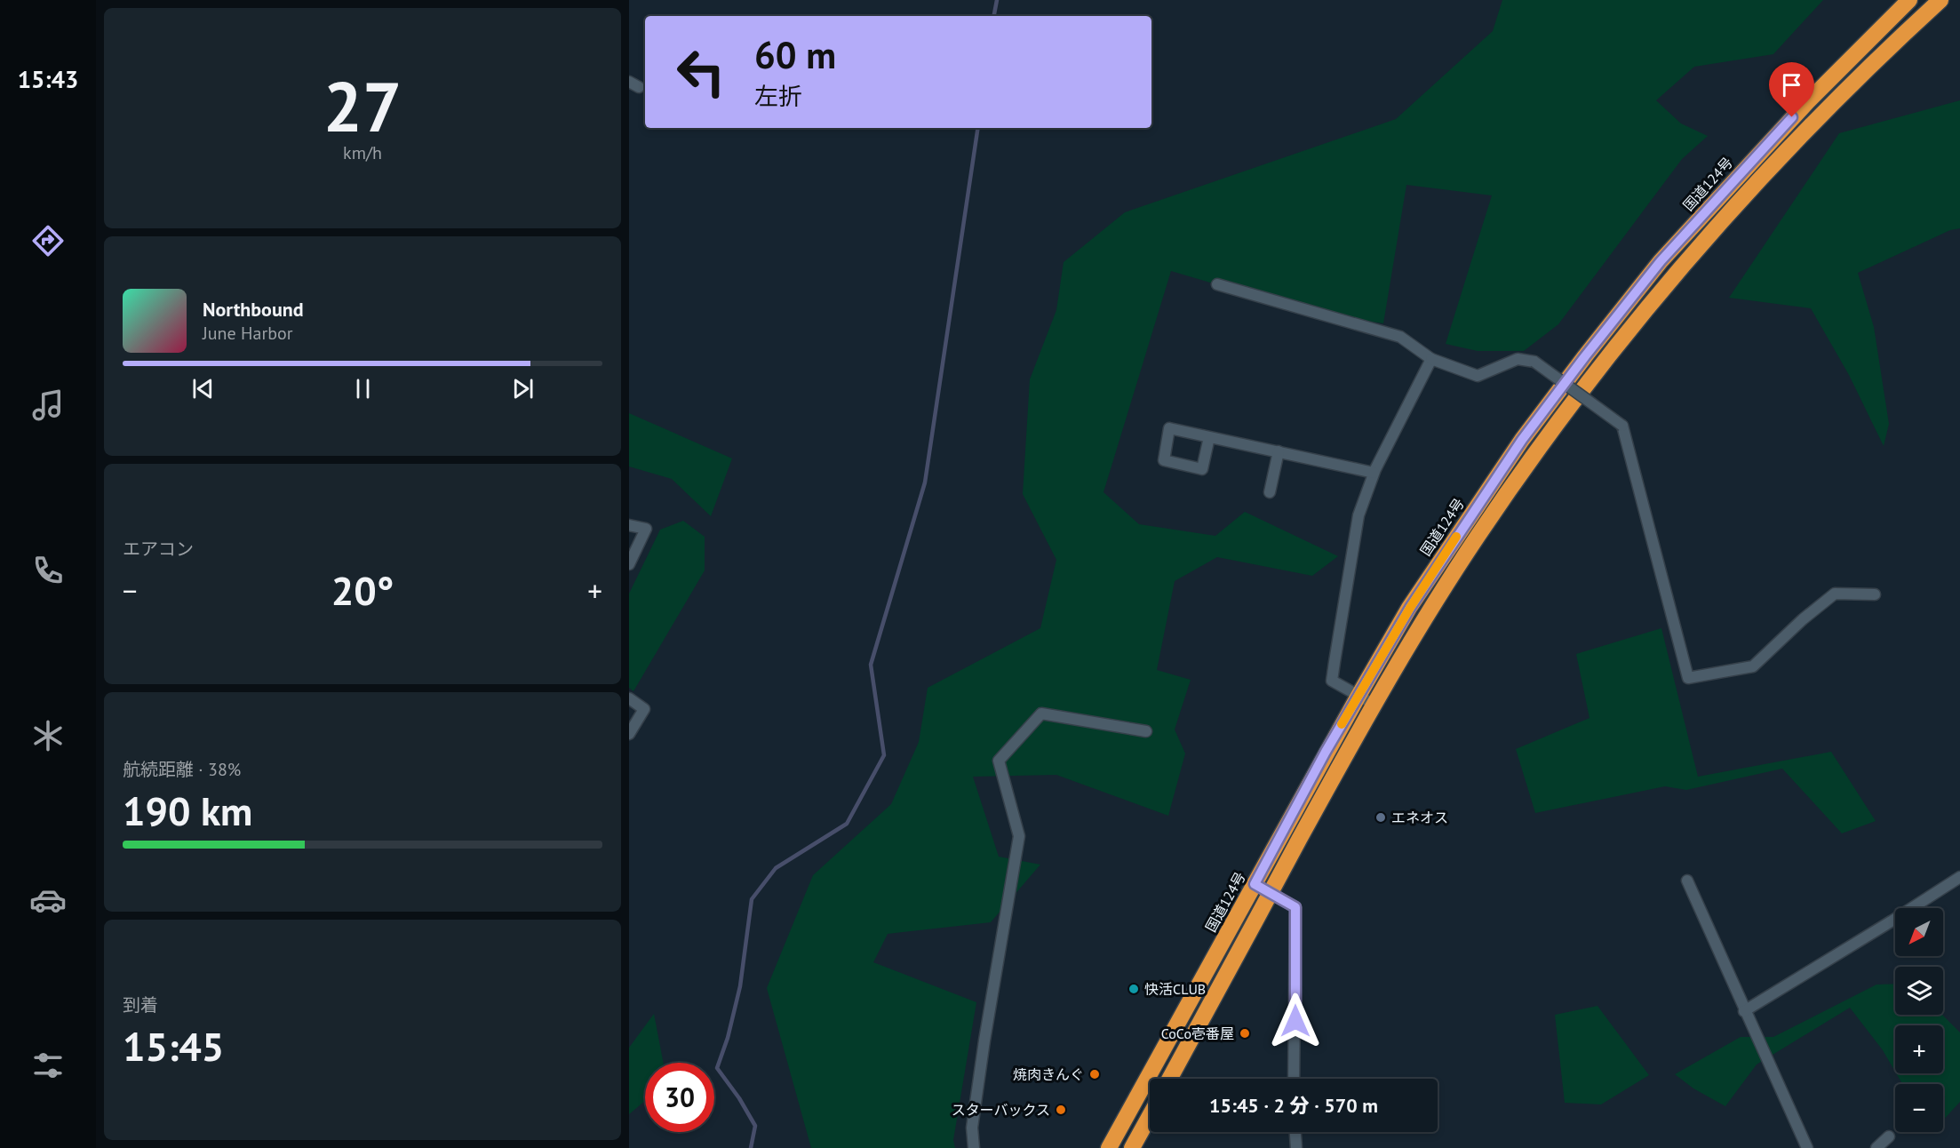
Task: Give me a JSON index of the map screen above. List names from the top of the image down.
{
  "streets": {
    "highway": ["国道124号"]
  },
  "places": [
    "エネオス",
    "快活CLUB",
    "CoCo壱番屋",
    "焼肉きんぐ",
    "スターバックス"
  ],
  "north": "bottom left",
  "page": {
    "tabs": "15:43",
    "tile": [
      ["27", "km/h"],
      "エアコン",
      ["航続距離 · 38%", "190 km"],
      ["到着", "15:45"]
    ],
    "turn": ["60 m", "左折"],
    "song": ["Northbound", "June Harbor"],
    "heat": ["−", "20°", "+"],
    "map_buttons": ["+", "−"],
    "limit": "30",
    "trip": "15:45 · 2 分 · 570 m"
  }
}
